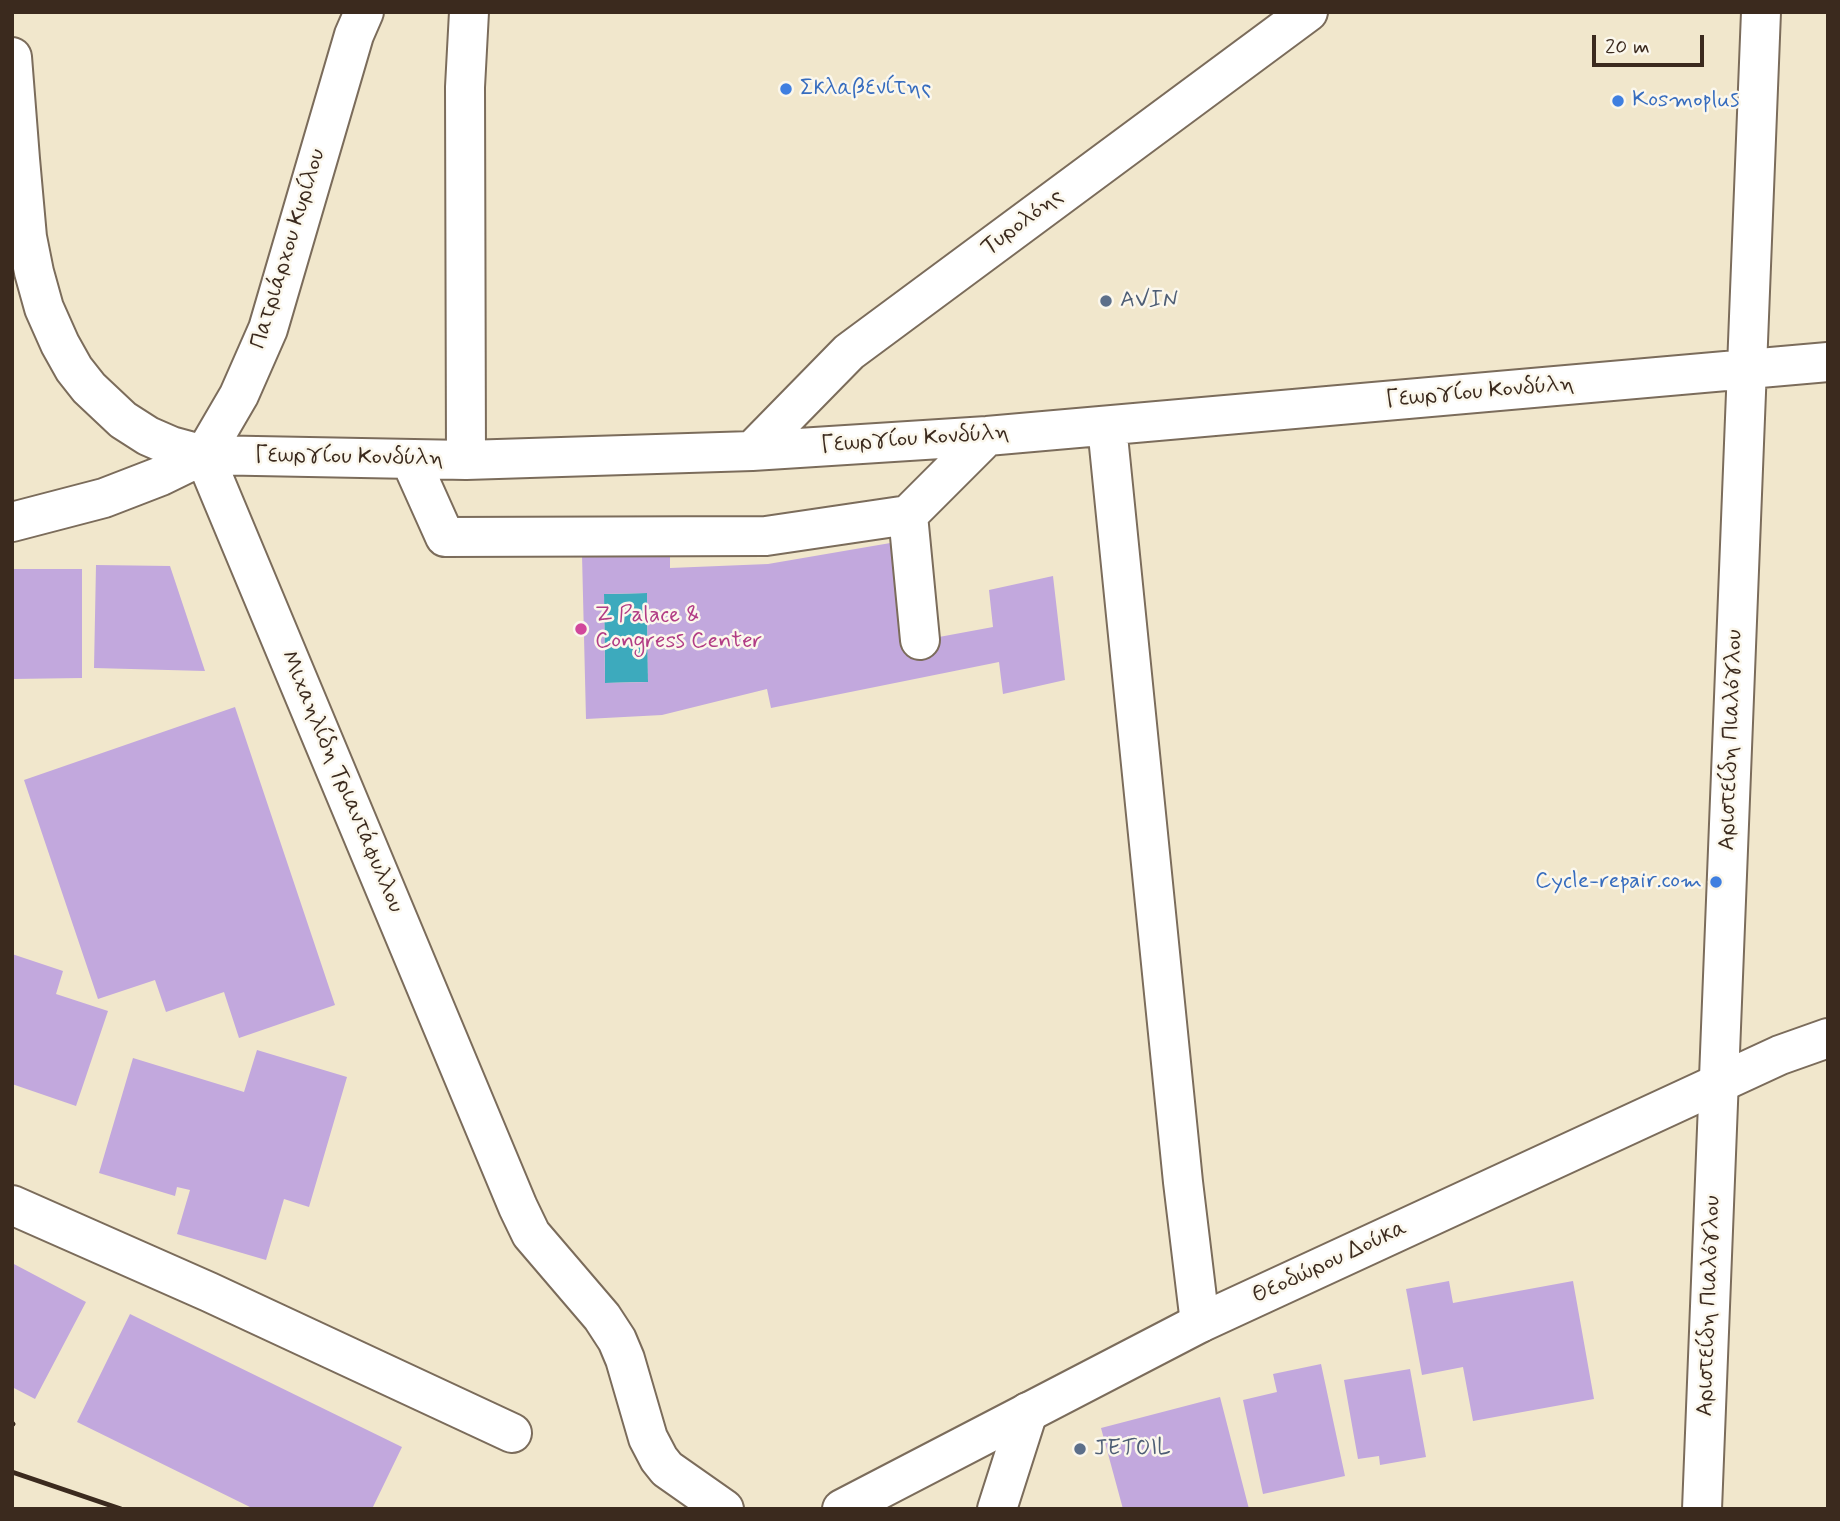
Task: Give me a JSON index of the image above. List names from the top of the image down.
{
  "streets": {
    "street": [
      "Τυρολόης",
      "Πατριάρχου Κυρίλου",
      "Γεωργίου Κονδύλη",
      "Αριστείδη Πιαλόγλου",
      "Μιχαηλίδη Τριαντάφυλλου",
      "Θεοδώρου Δούκα"
    ]
  },
  "crossings": [
    ["Τυρολόης", "Γεωργίου Κονδύλη"],
    ["Πατριάρχου Κυρίλου", "Γεωργίου Κονδύλη"],
    ["Πατριάρχου Κυρίλου", "Μιχαηλίδη Τριαντάφυλλου"],
    ["Γεωργίου Κονδύλη", "Αριστείδη Πιαλόγλου"],
    ["Γεωργίου Κονδύλη", "Μιχαηλίδη Τριαντάφυλλου"],
    ["Αριστείδη Πιαλόγλου", "Θεοδώρου Δούκα"]
  ],
  "places": [
    "Σκλαβενίτης",
    "Kosmoplus",
    "AVIN",
    "Z Palace & Congress Center",
    "Cycle-repair.com",
    "JETOIL"
  ],
  "scale_bar": "20 m"
}
